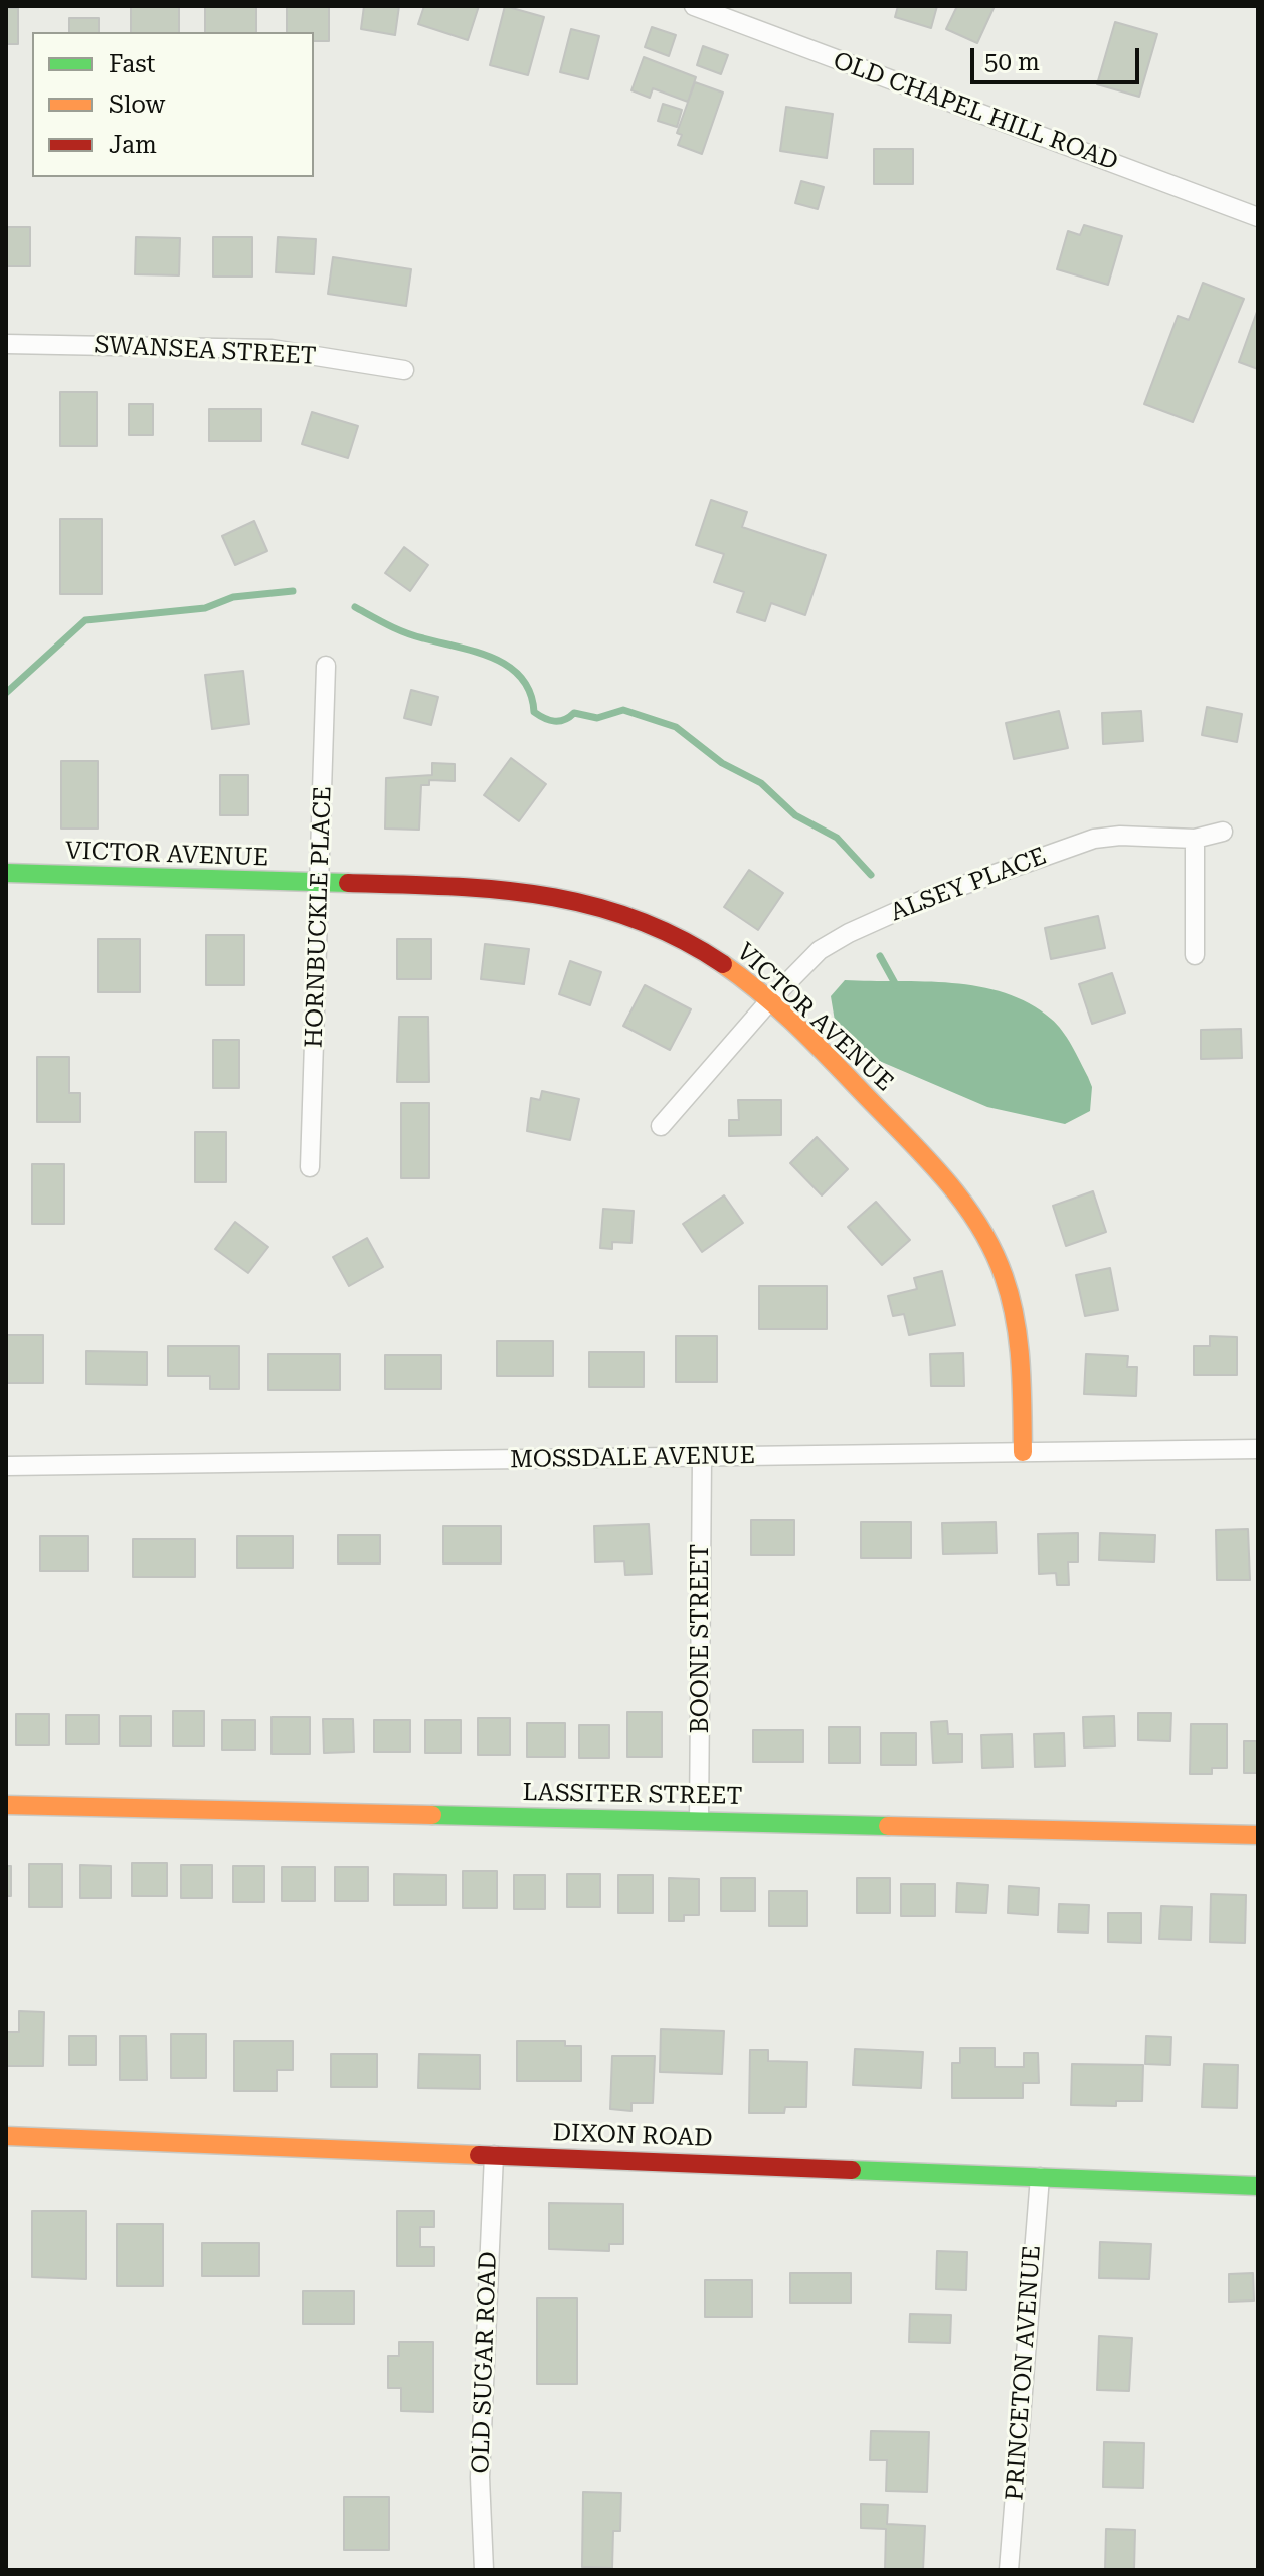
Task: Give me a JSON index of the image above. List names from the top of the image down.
{
  "streets": {
    "street": [
      "OLD CHAPEL HILL ROAD",
      "SWANSEA STREET",
      "VICTOR AVENUE",
      "ALSEY PLACE",
      "HORNBUCKLE PLACE",
      "MOSSDALE AVENUE",
      "BOONE STREET",
      "LASSITER STREET",
      "DIXON ROAD",
      "OLD SUGAR ROAD",
      "PRINCETON AVENUE"
    ]
  },
  "crossings": [
    ["VICTOR AVENUE", "ALSEY PLACE"],
    ["VICTOR AVENUE", "HORNBUCKLE PLACE"],
    ["VICTOR AVENUE", "MOSSDALE AVENUE"],
    ["MOSSDALE AVENUE", "BOONE STREET"],
    ["BOONE STREET", "LASSITER STREET"],
    ["DIXON ROAD", "OLD SUGAR ROAD"],
    ["DIXON ROAD", "PRINCETON AVENUE"]
  ],
  "legend": ["Fast", "Slow", "Jam"],
  "scale_bar": "50 m"
}
